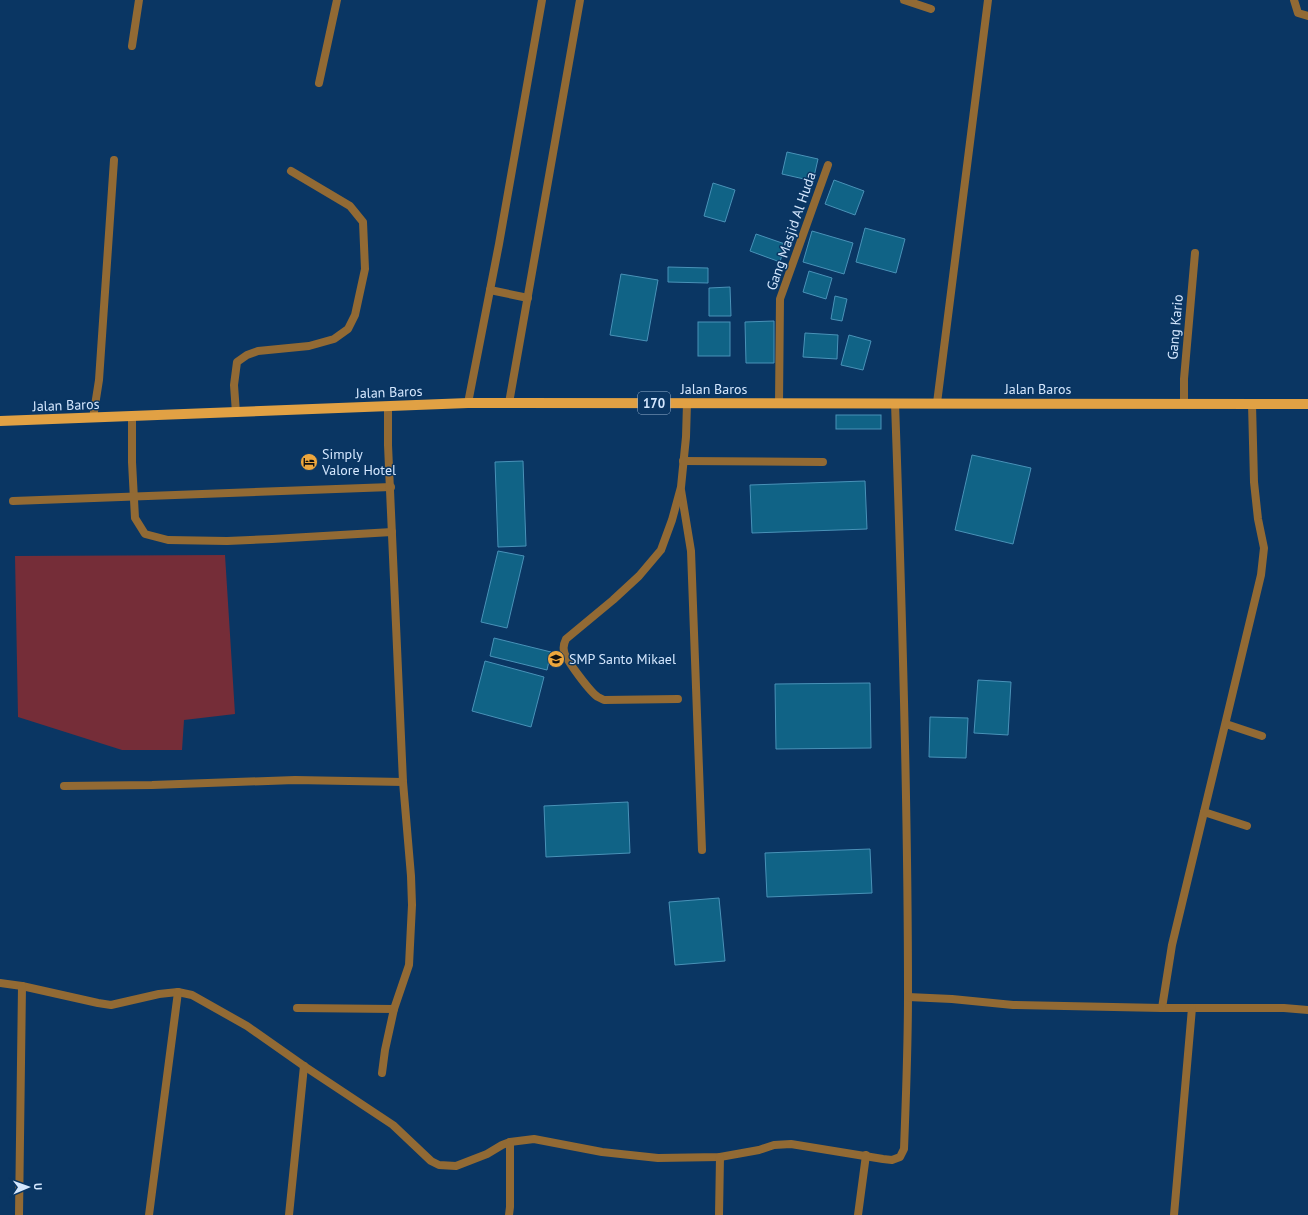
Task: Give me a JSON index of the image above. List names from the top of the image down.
{
  "streets": {
    "main road": ["Jalan Baros", "170"],
    "street": ["Gang Masjid Al Huda", "Gang Kario"]
  },
  "crossings": [
    ["Gang Masjid Al Huda", "Jalan Baros"],
    ["Gang Kario", "Jalan Baros"]
  ],
  "places": {
    "hotel": ["Simply Valore Hotel"],
    "school or university": ["SMP Santo Mikael"]
  },
  "north": "right"
}
